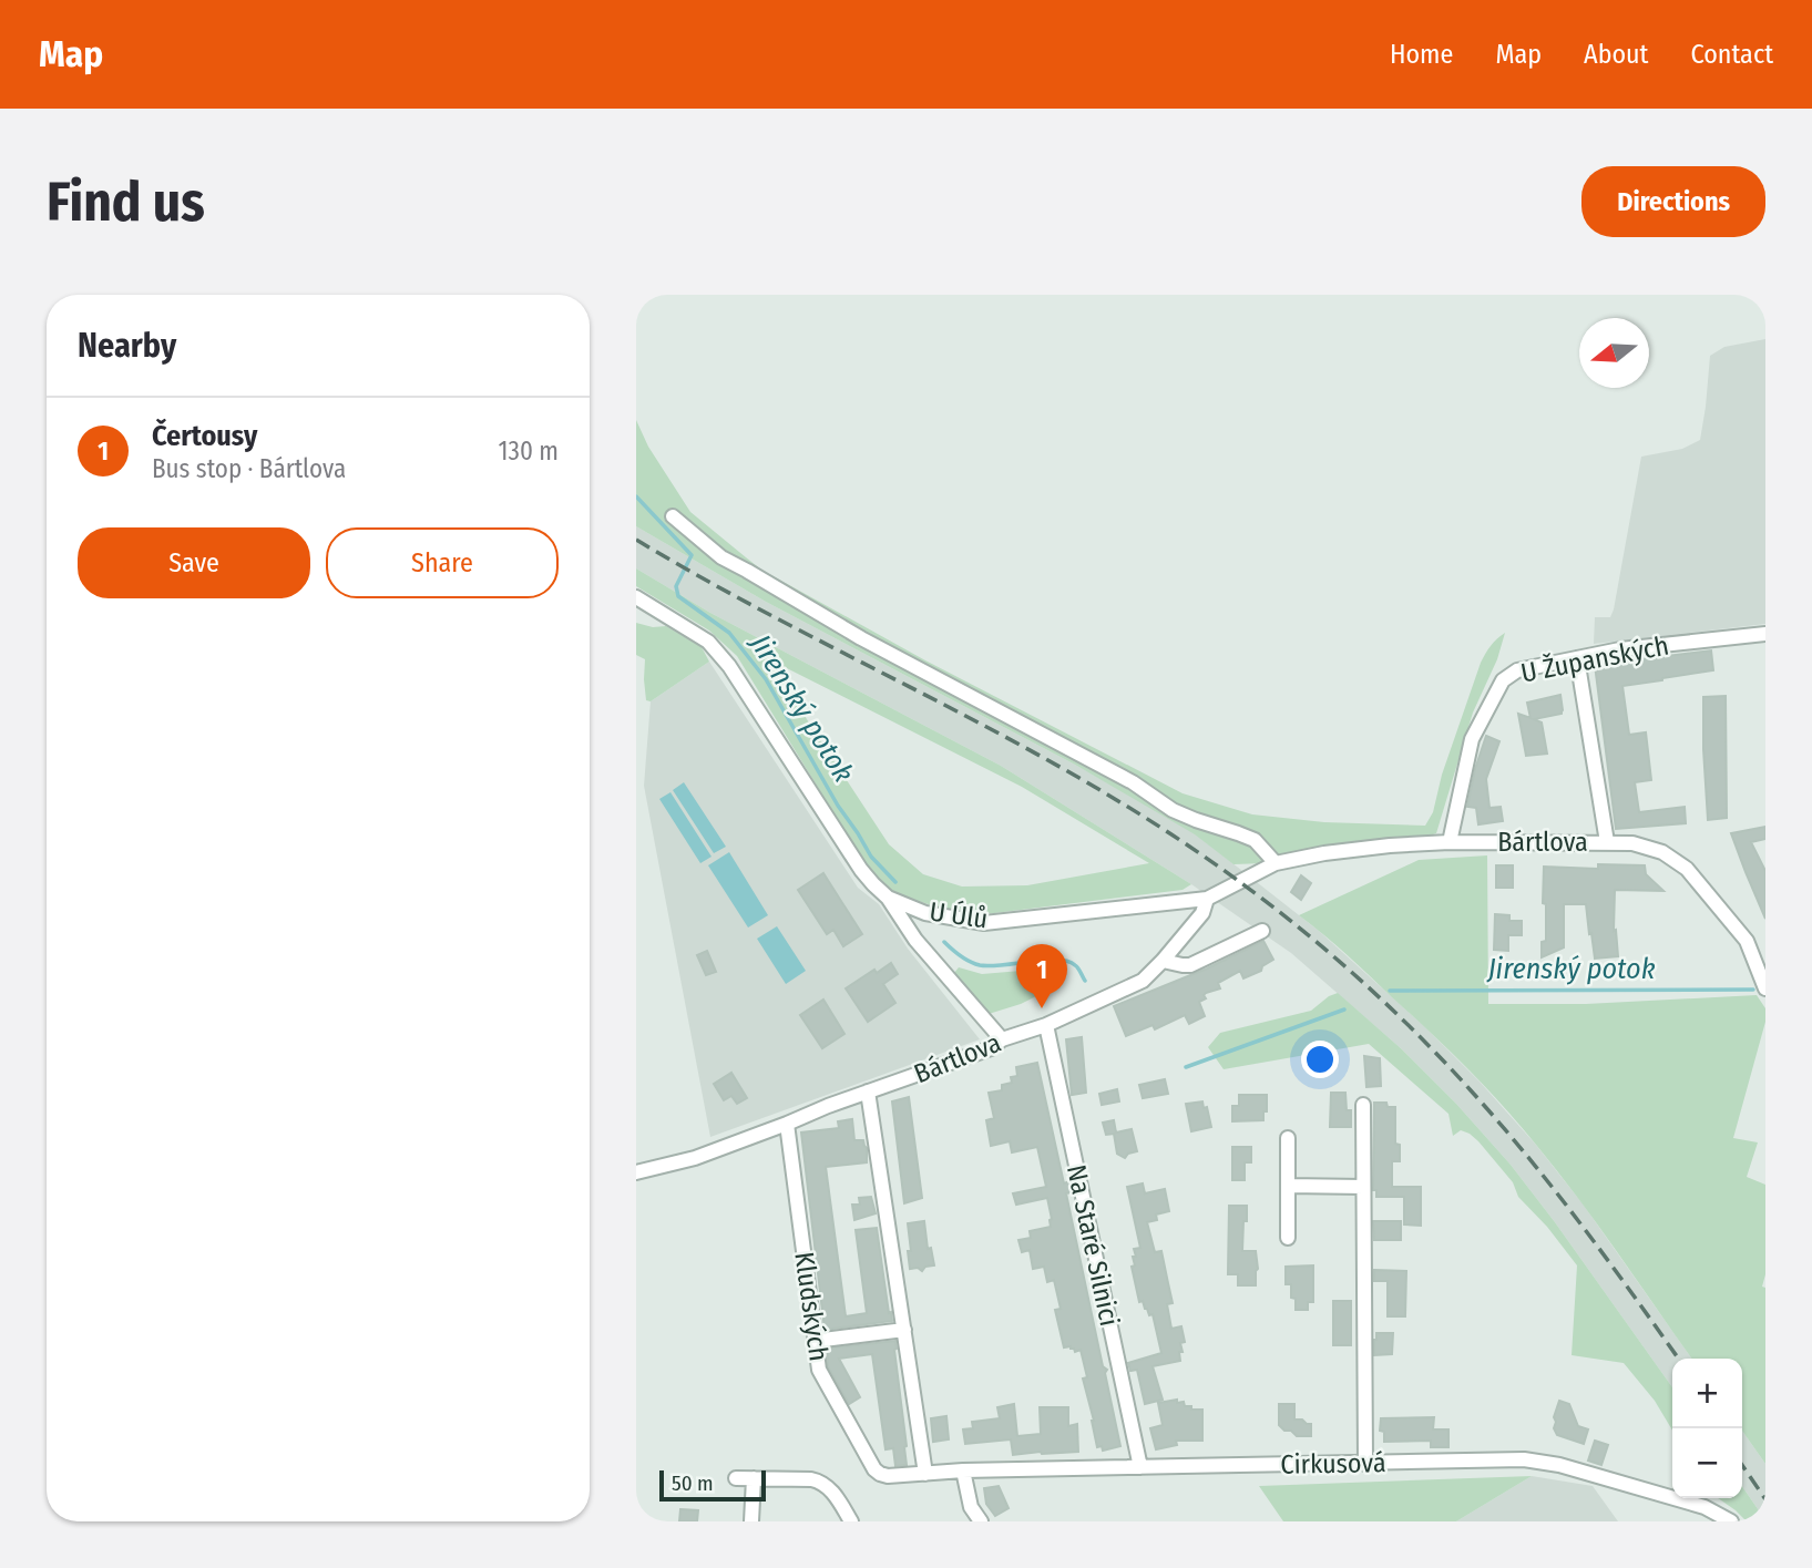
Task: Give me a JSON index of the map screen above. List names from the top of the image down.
{
  "streets": {
    "street": [
      "U Županských",
      "Bártlova",
      "U Úlů",
      "Na Staré Silnici",
      "Kludských",
      "Cirkusová"
    ]
  },
  "crossings": [
    ["U Županských", "Bártlova"],
    ["Bártlova", "U Úlů"],
    ["Bártlova", "Na Staré Silnici"],
    ["Bártlova", "Kludských"],
    ["Na Staré Silnici", "Cirkusová"],
    ["Kludských", "Cirkusová"]
  ],
  "water": ["Jirenský potok"],
  "scale_bar": "50 m",
  "north": "left",
  "page": {
    "header": "Map",
    "nav": [
      "Home",
      "Map",
      "About",
      "Contact"
    ],
    "buttons": [
      "Directions",
      ["Save", "Share"]
    ],
    "title": "Find us",
    "heading": "Nearby",
    "list": [
      {
        "mark": "1",
        "name": "Čertousy",
        "note": "Bus stop · Bártlova",
        "value": "130 m"
      }
    ],
    "pins": "1",
    "map_buttons": ["+", "−"],
    "scale": "50 m"
  }
}
